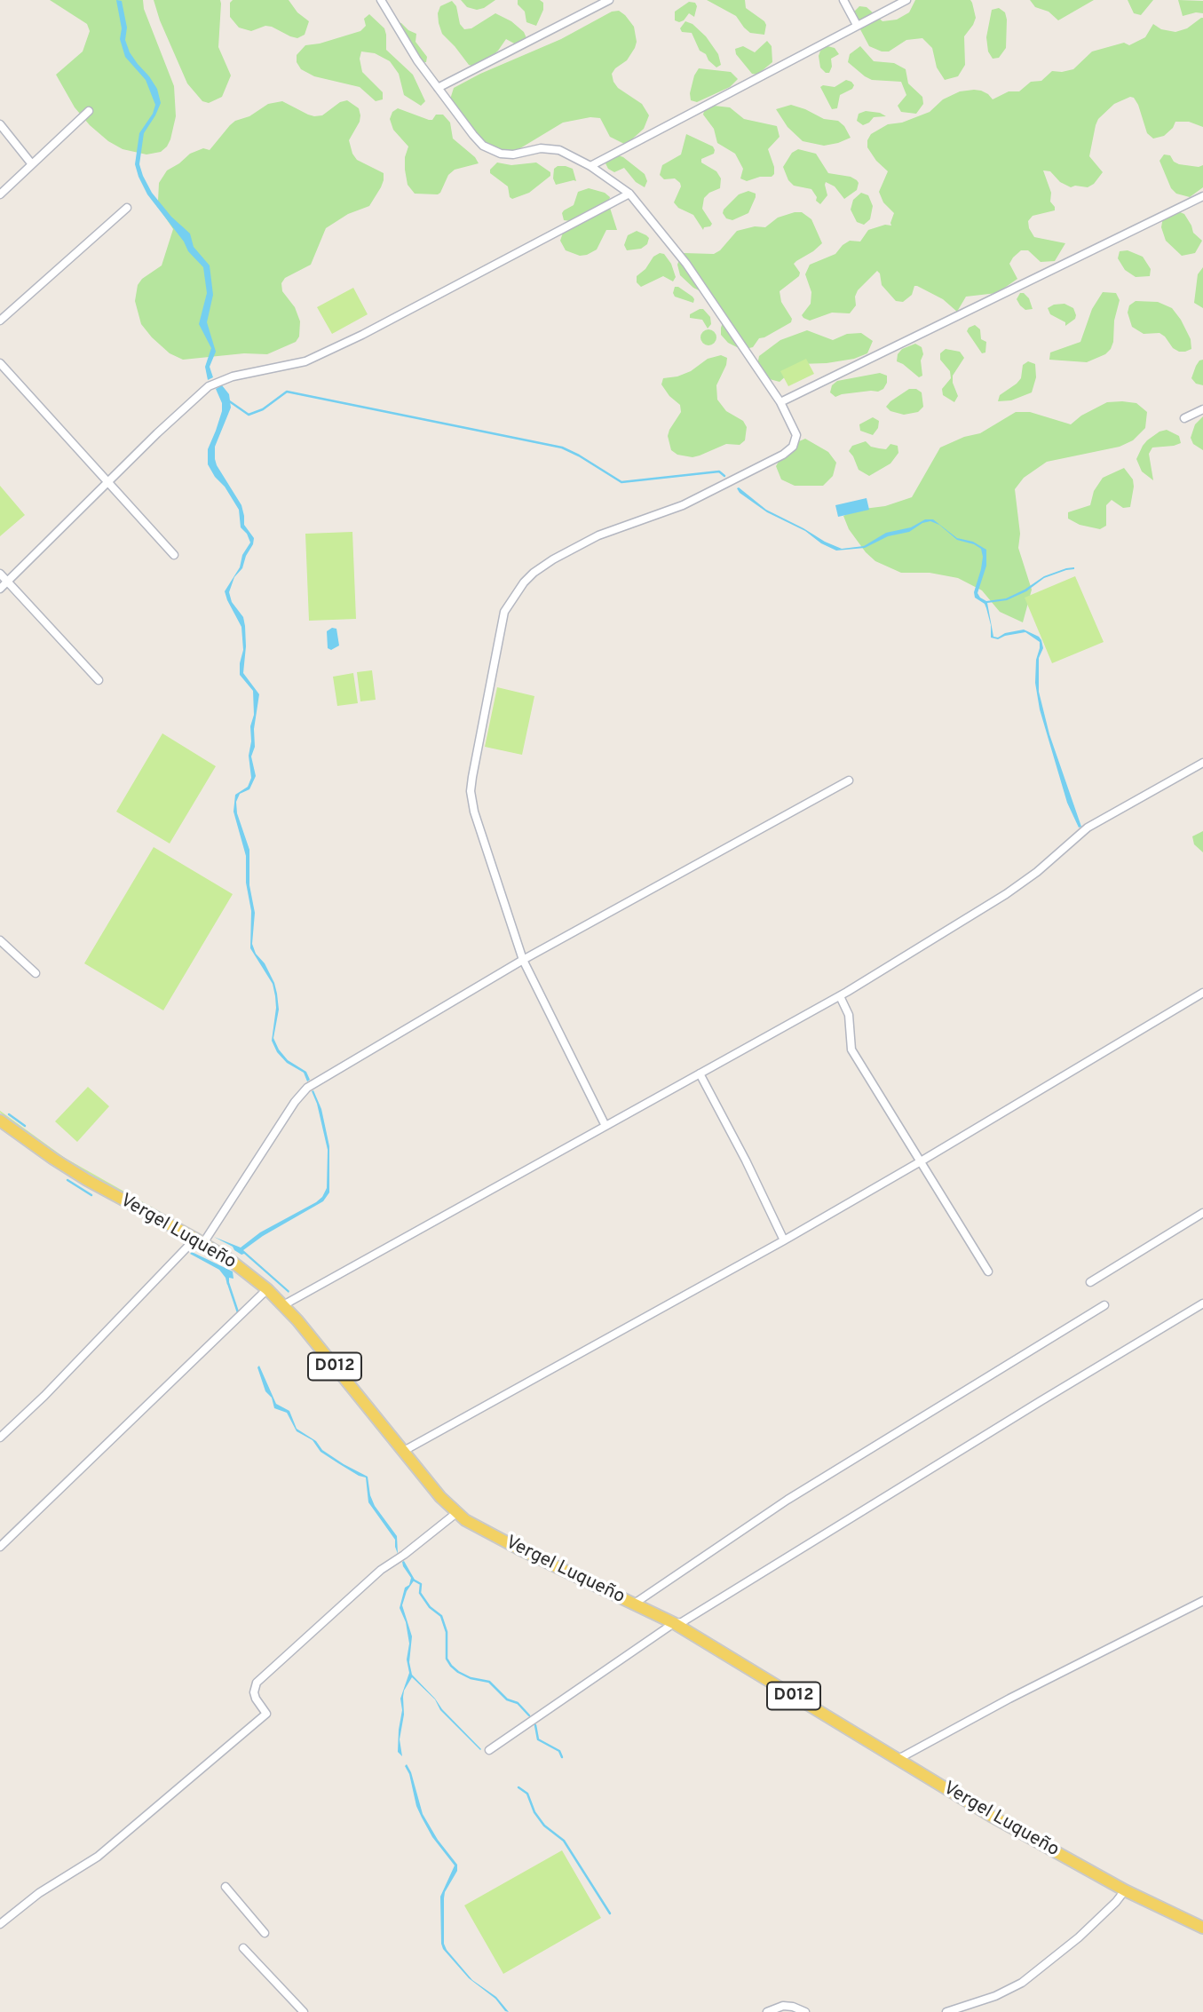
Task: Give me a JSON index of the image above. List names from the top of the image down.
{
  "streets": {
    "main road": ["Vergel Luqueño", "D012"]
  }
}
